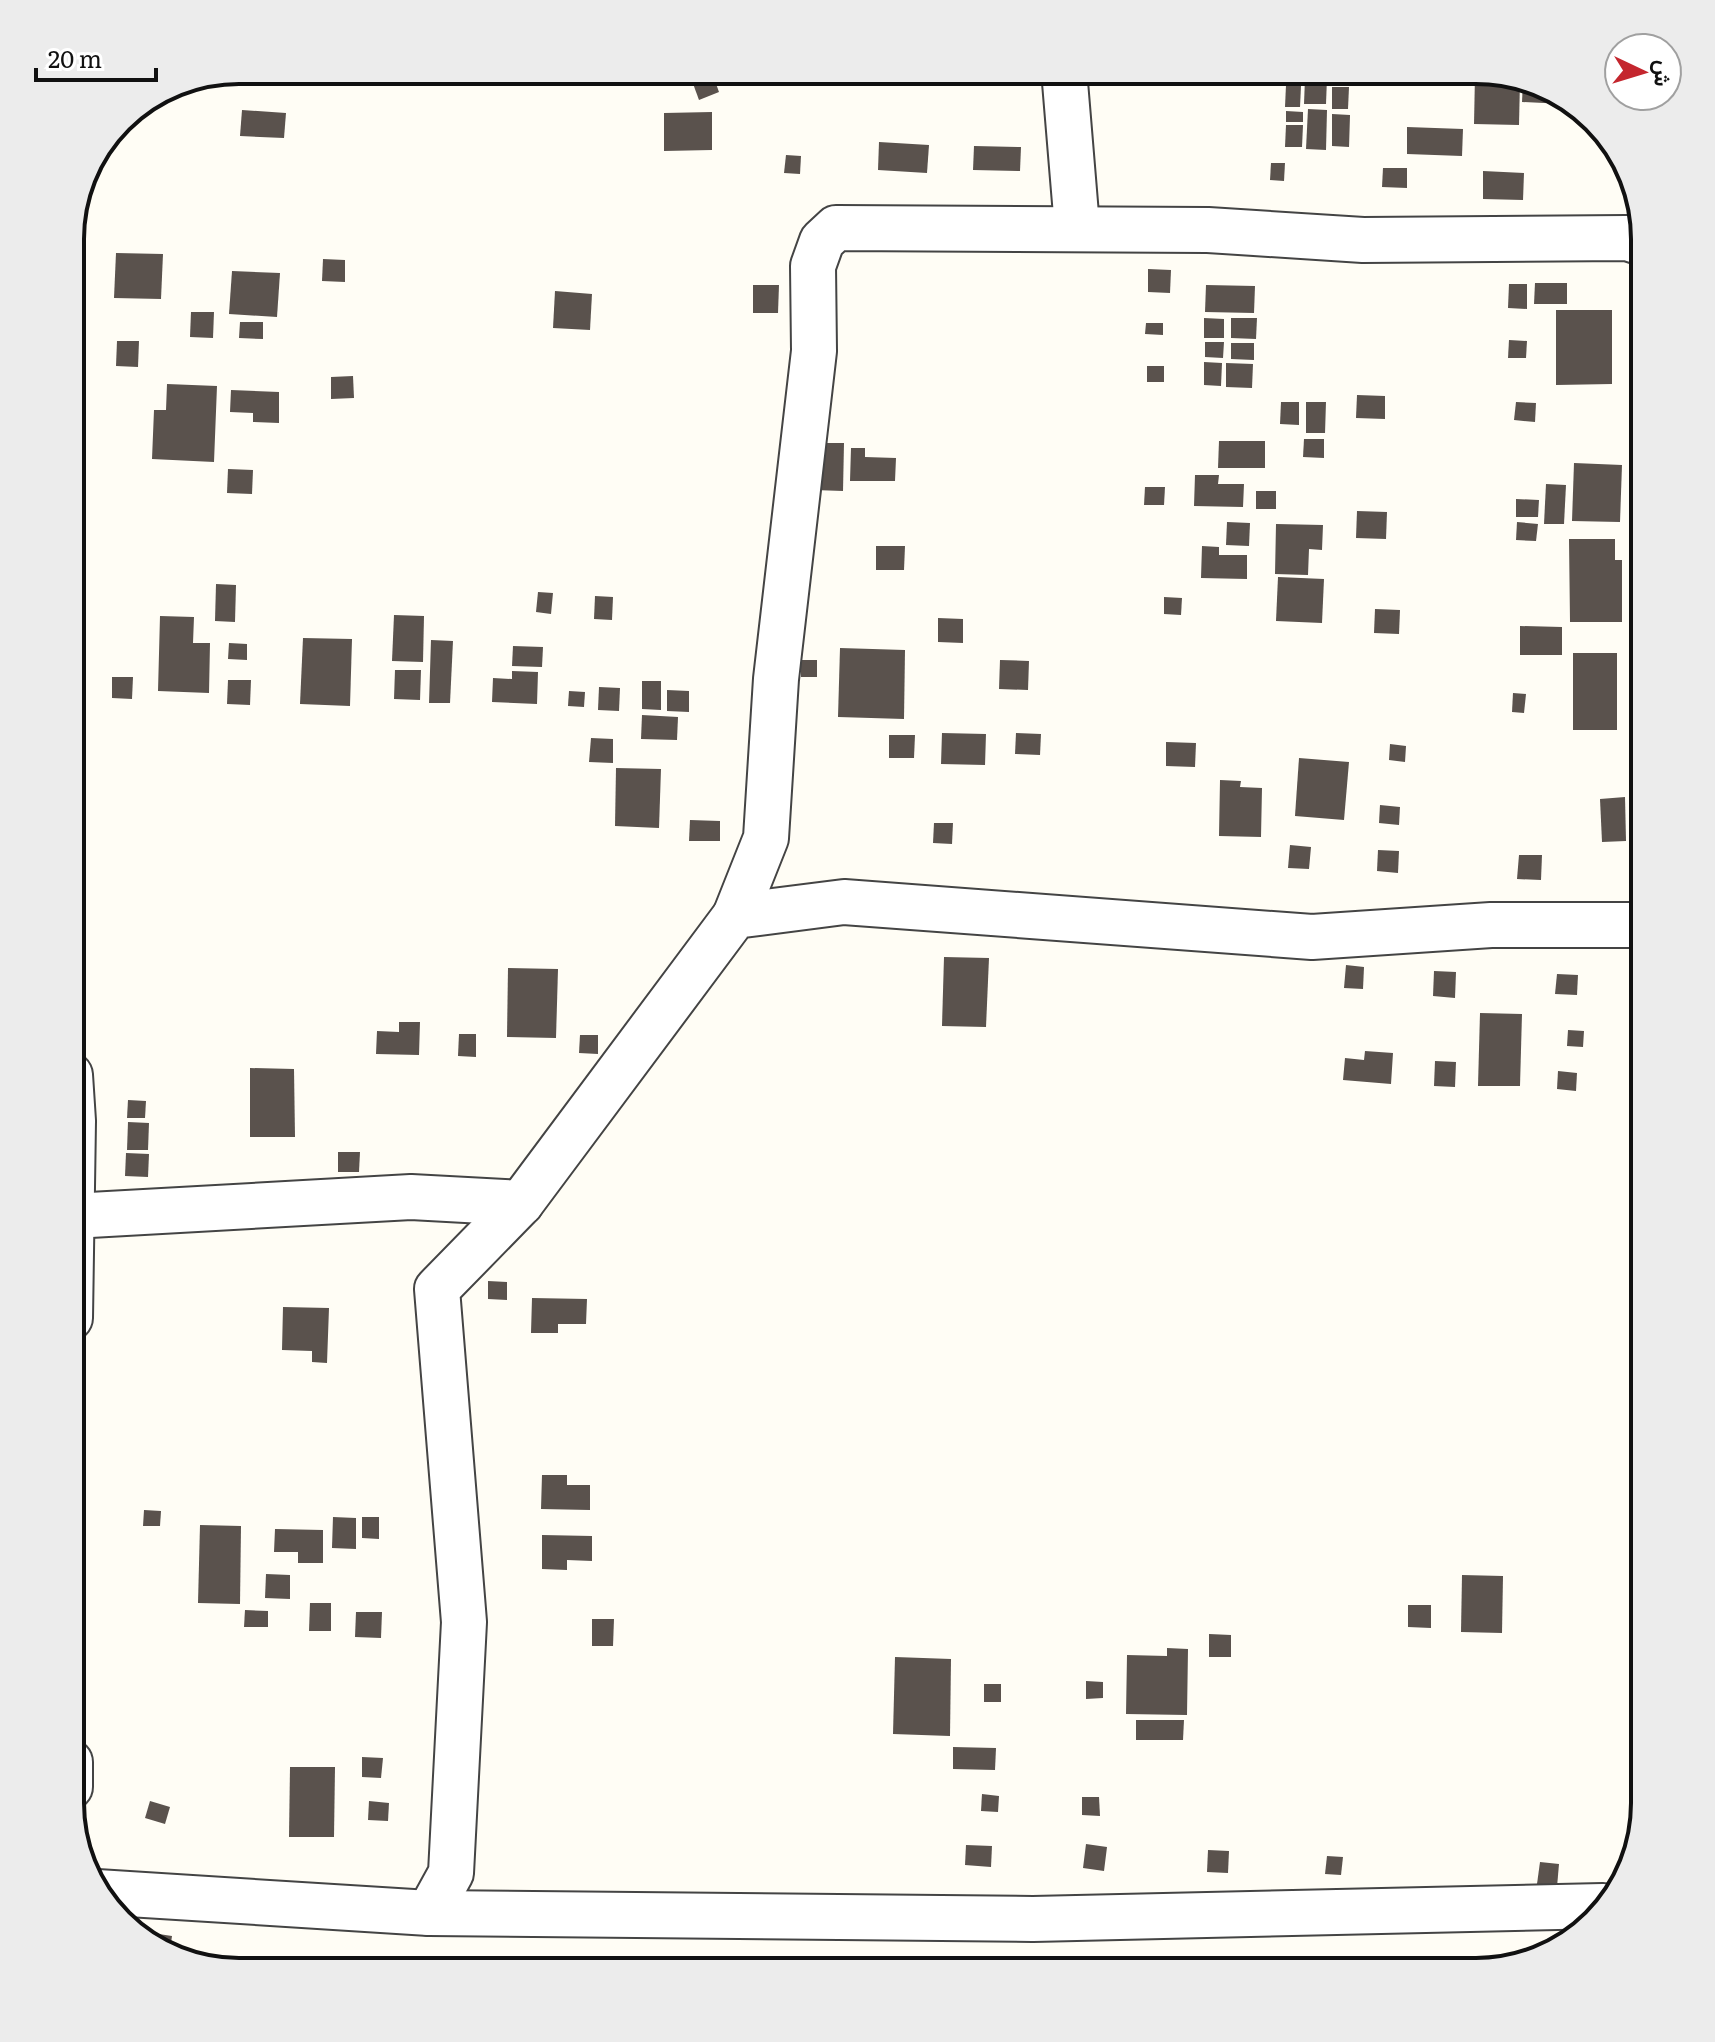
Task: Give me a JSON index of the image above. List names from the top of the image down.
{
  "scale_bar": "20 m",
  "north": "right"
}
